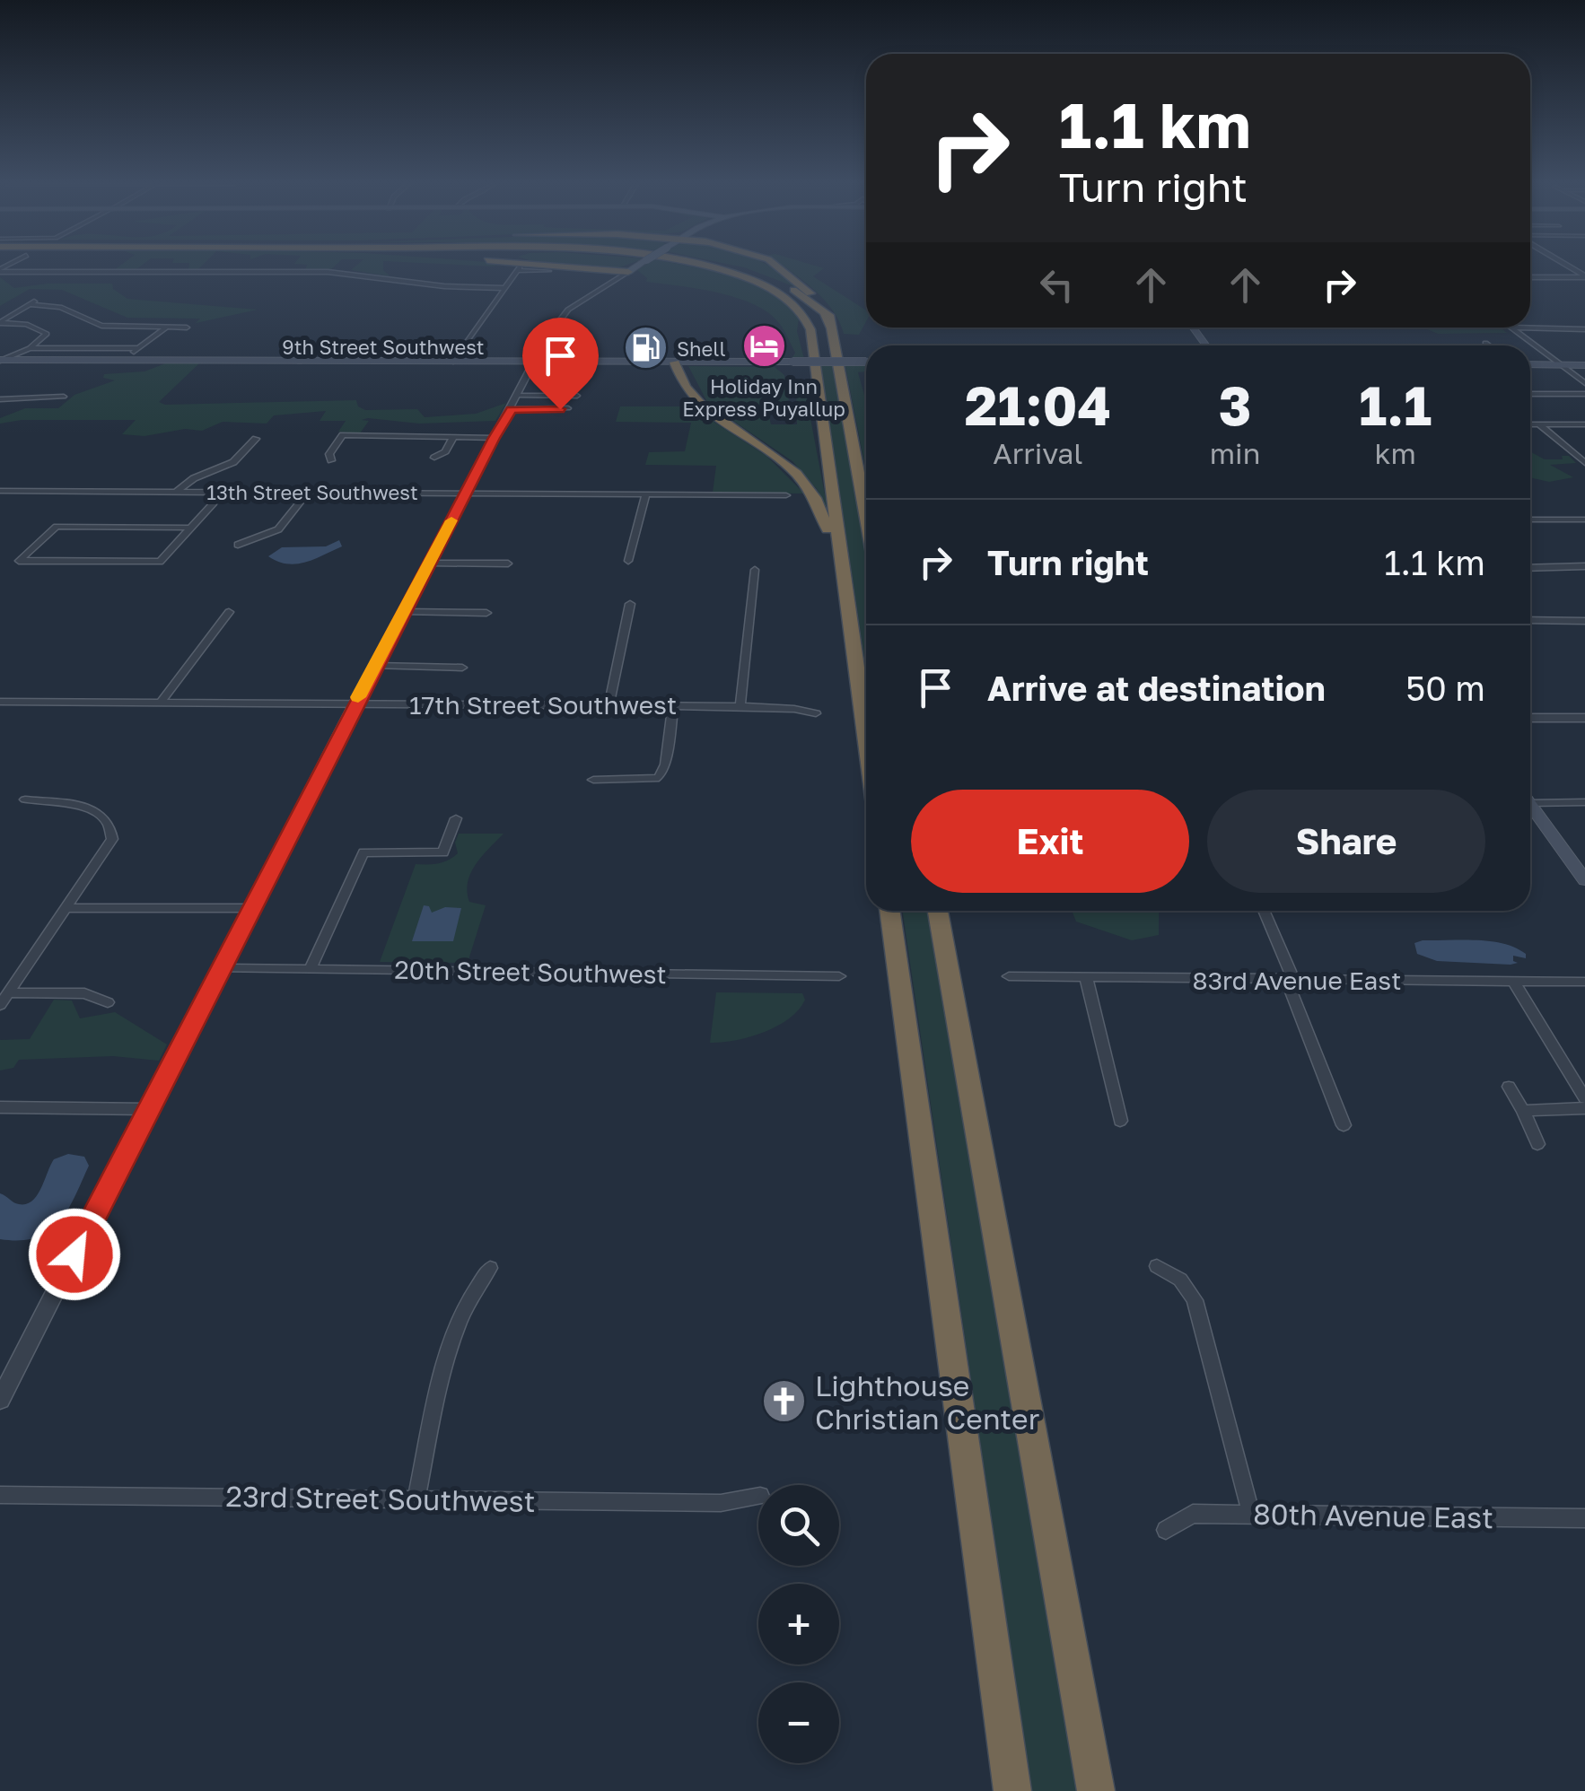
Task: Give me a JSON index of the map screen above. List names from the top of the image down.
{
  "streets": {
    "main road": ["9th Street Southwest"],
    "street": [
      "13th Street Southwest",
      "17th Street Southwest",
      "20th Street Southwest",
      "83rd Avenue East",
      "23rd Street Southwest",
      "80th Avenue East"
    ]
  },
  "places": {
    "hotel": ["Holiday Inn Express Puyallup"],
    "fuel station": ["Shell"],
    "church": ["Lighthouse Christian Center"]
  },
  "page": {
    "turn": ["1.1 km", "Turn right"],
    "eta": [
      "21:04",
      "Arrival",
      "3",
      "min",
      "1.1",
      "km"
    ],
    "list": [
      {
        "name": "Turn right",
        "value": "1.1 km"
      },
      {
        "name": "Arrive at destination",
        "value": "50 m"
      }
    ],
    "buttons": ["Exit", "Share"],
    "map_buttons": ["+", "−"]
  }
}
